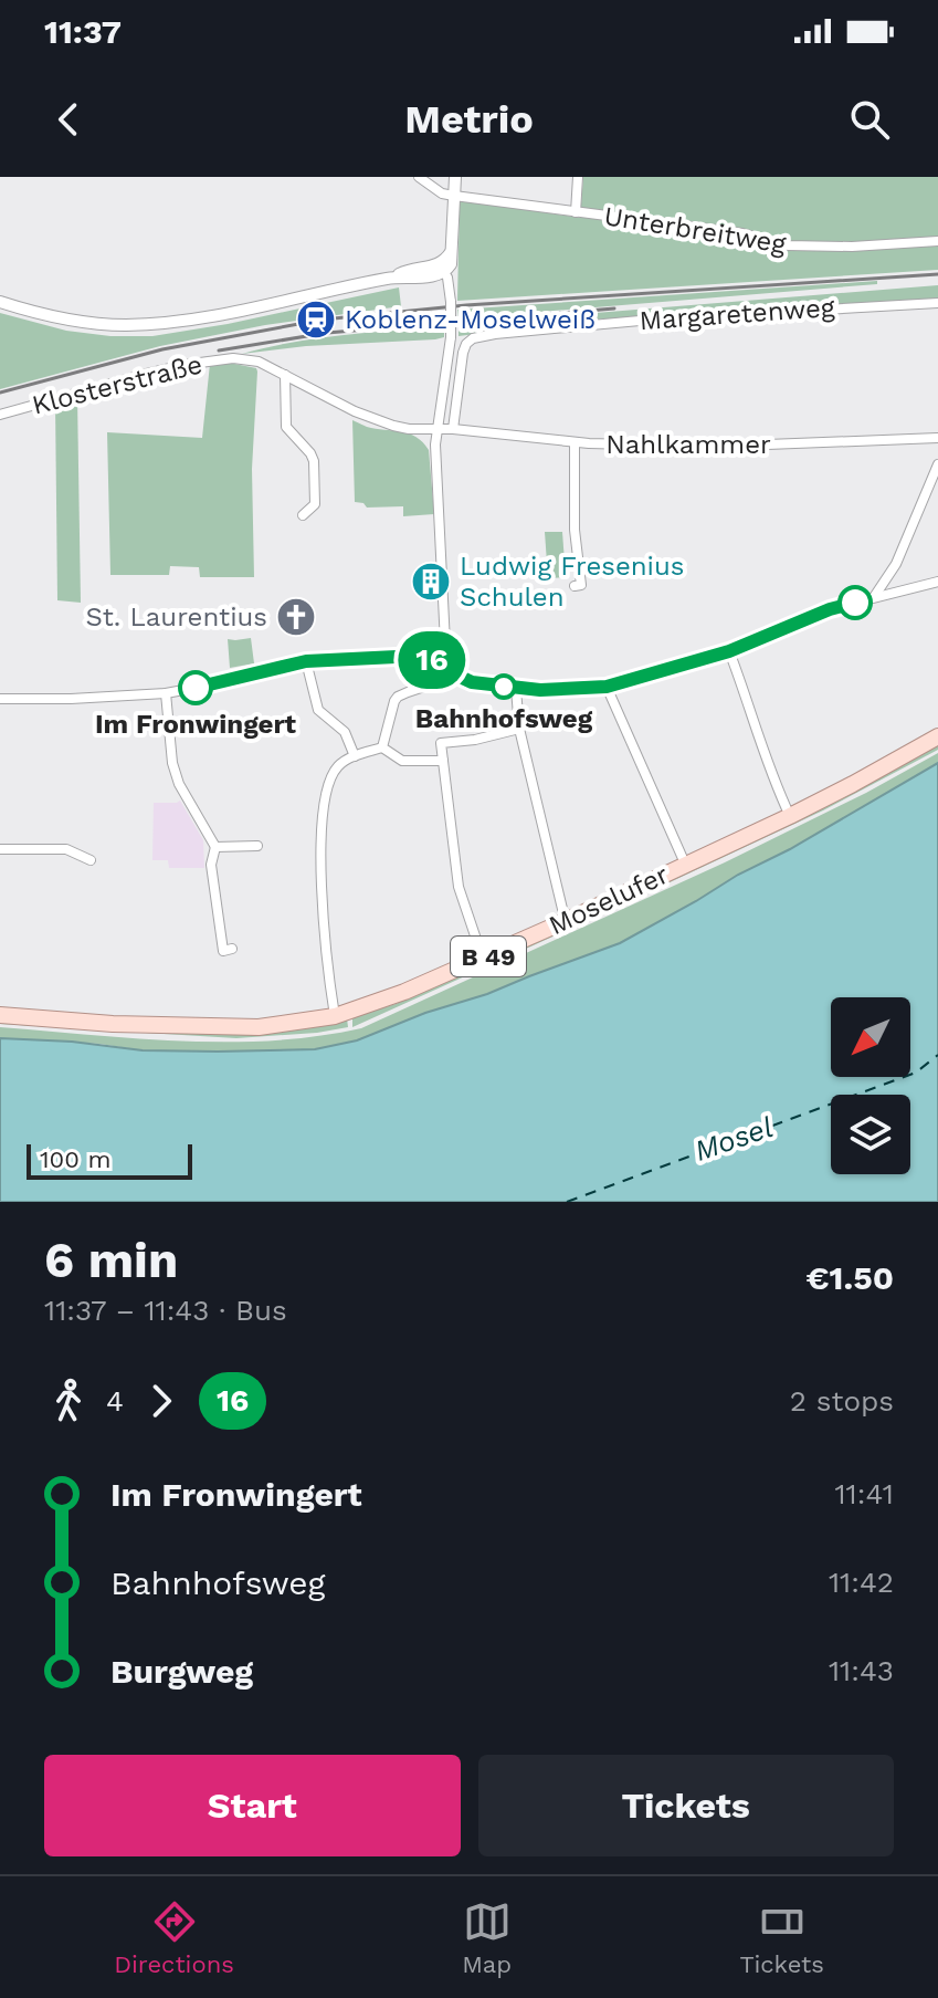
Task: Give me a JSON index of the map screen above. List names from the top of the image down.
{
  "streets": {
    "main road": ["Moselufer", "B 49"],
    "street": [
      "Unterbreitweg",
      "Margaretenweg",
      "Klosterstraße",
      "Nahlkammer"
    ]
  },
  "crossings": [
    ["Margaretenweg", "Nahlkammer"],
    ["Klosterstraße", "Nahlkammer"]
  ],
  "water": ["Mosel"],
  "places": {
    "station": ["Koblenz-Moselweiß"],
    "building": ["Ludwig Fresenius Schulen"],
    "church": ["St. Laurentius"],
    "other": ["Bahnhofsweg", "Im Fronwingert"]
  },
  "lines": ["bus line 16"],
  "scale_bar": "100 m",
  "north": "bottom left",
  "page": {
    "status": "11:37",
    "header": "Metrio",
    "on_map": "16",
    "scale": "100 m",
    "heading": ["6 min", "11:37 – 11:43 · Bus", "€1.50"],
    "legs": ["4", "16", "2 stops"],
    "list": [
      {
        "name": "Im Fronwingert",
        "value": "11:41"
      },
      {
        "name": "Bahnhofsweg",
        "value": "11:42"
      },
      {
        "name": "Burgweg",
        "value": "11:43"
      }
    ],
    "buttons": ["Start", "Tickets"],
    "tabs": ["Directions", "Map", "Tickets"]
  }
}
